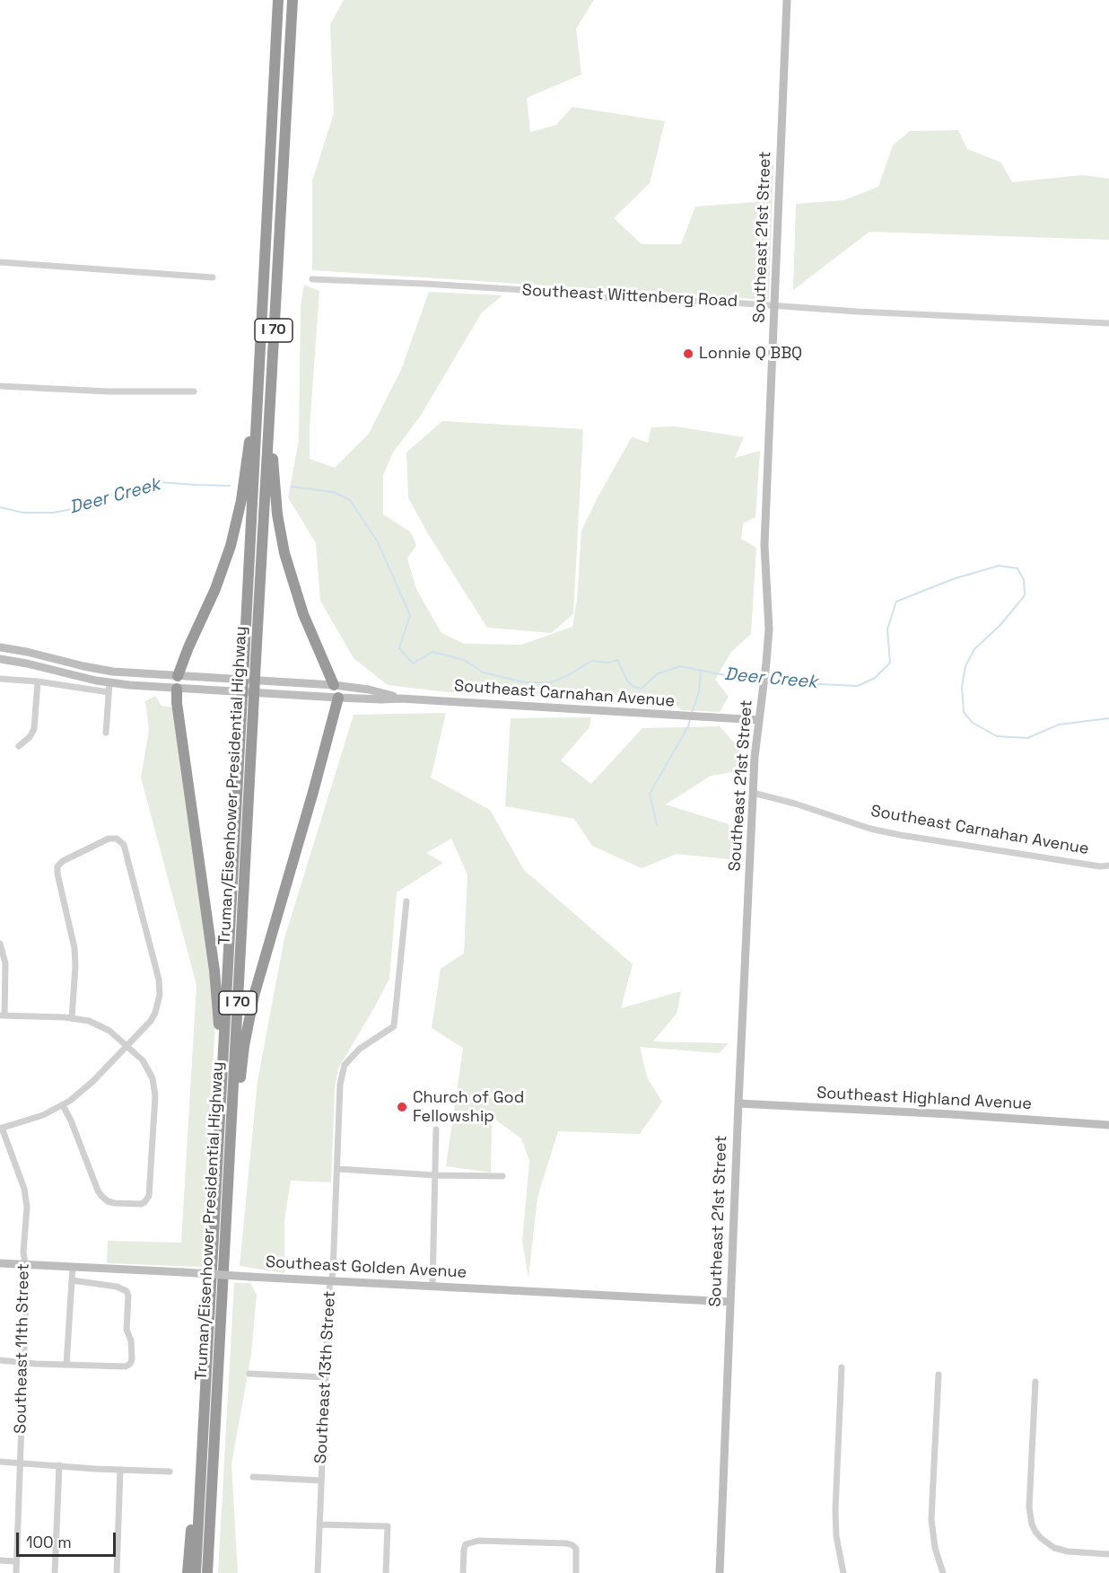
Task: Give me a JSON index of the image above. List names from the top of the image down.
{
  "streets": {
    "highway": ["I 70", "Truman/Eisenhower Presidential Highway"],
    "street": [
      "Southeast 21st Street",
      "Southeast Wittenberg Road",
      "Southeast Carnahan Avenue",
      "Southeast Highland Avenue",
      "Southeast Golden Avenue",
      "Southeast 11th Street",
      "Southeast 13th Street"
    ]
  },
  "crossings": [
    ["Southeast 21st Street", "Southeast Wittenberg Road"],
    ["Southeast 21st Street", "Southeast Carnahan Avenue"],
    ["Southeast 21st Street", "Southeast Highland Avenue"],
    ["Southeast 21st Street", "Southeast Golden Avenue"],
    ["Southeast Golden Avenue", "Southeast 11th Street"],
    ["Southeast Golden Avenue", "Southeast 13th Street"]
  ],
  "water": ["Deer Creek"],
  "places": ["Lonnie Q BBQ", "Church of God Fellowship"],
  "scale_bar": "100 m"
}
